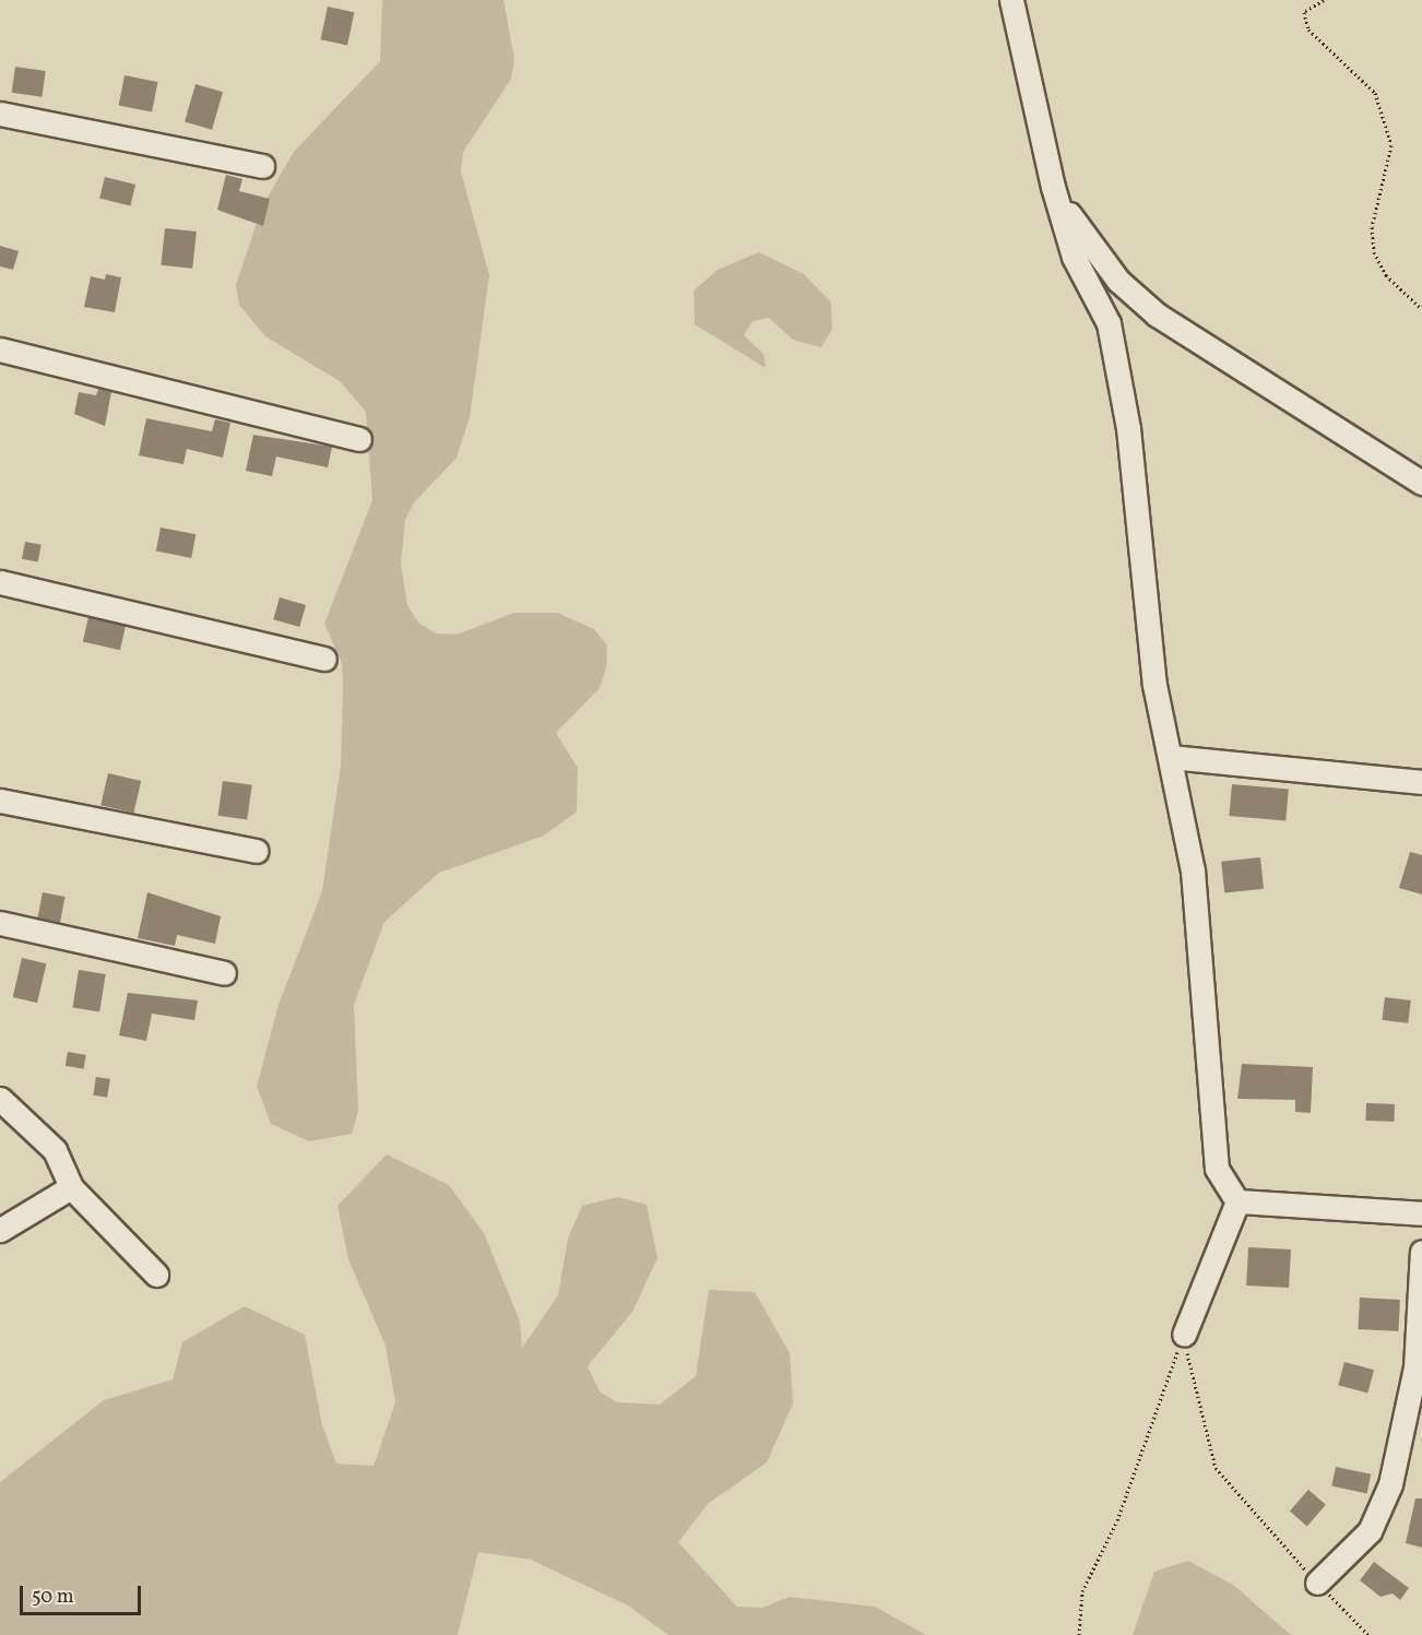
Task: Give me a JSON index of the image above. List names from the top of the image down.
{
  "scale_bar": "50 m"
}
